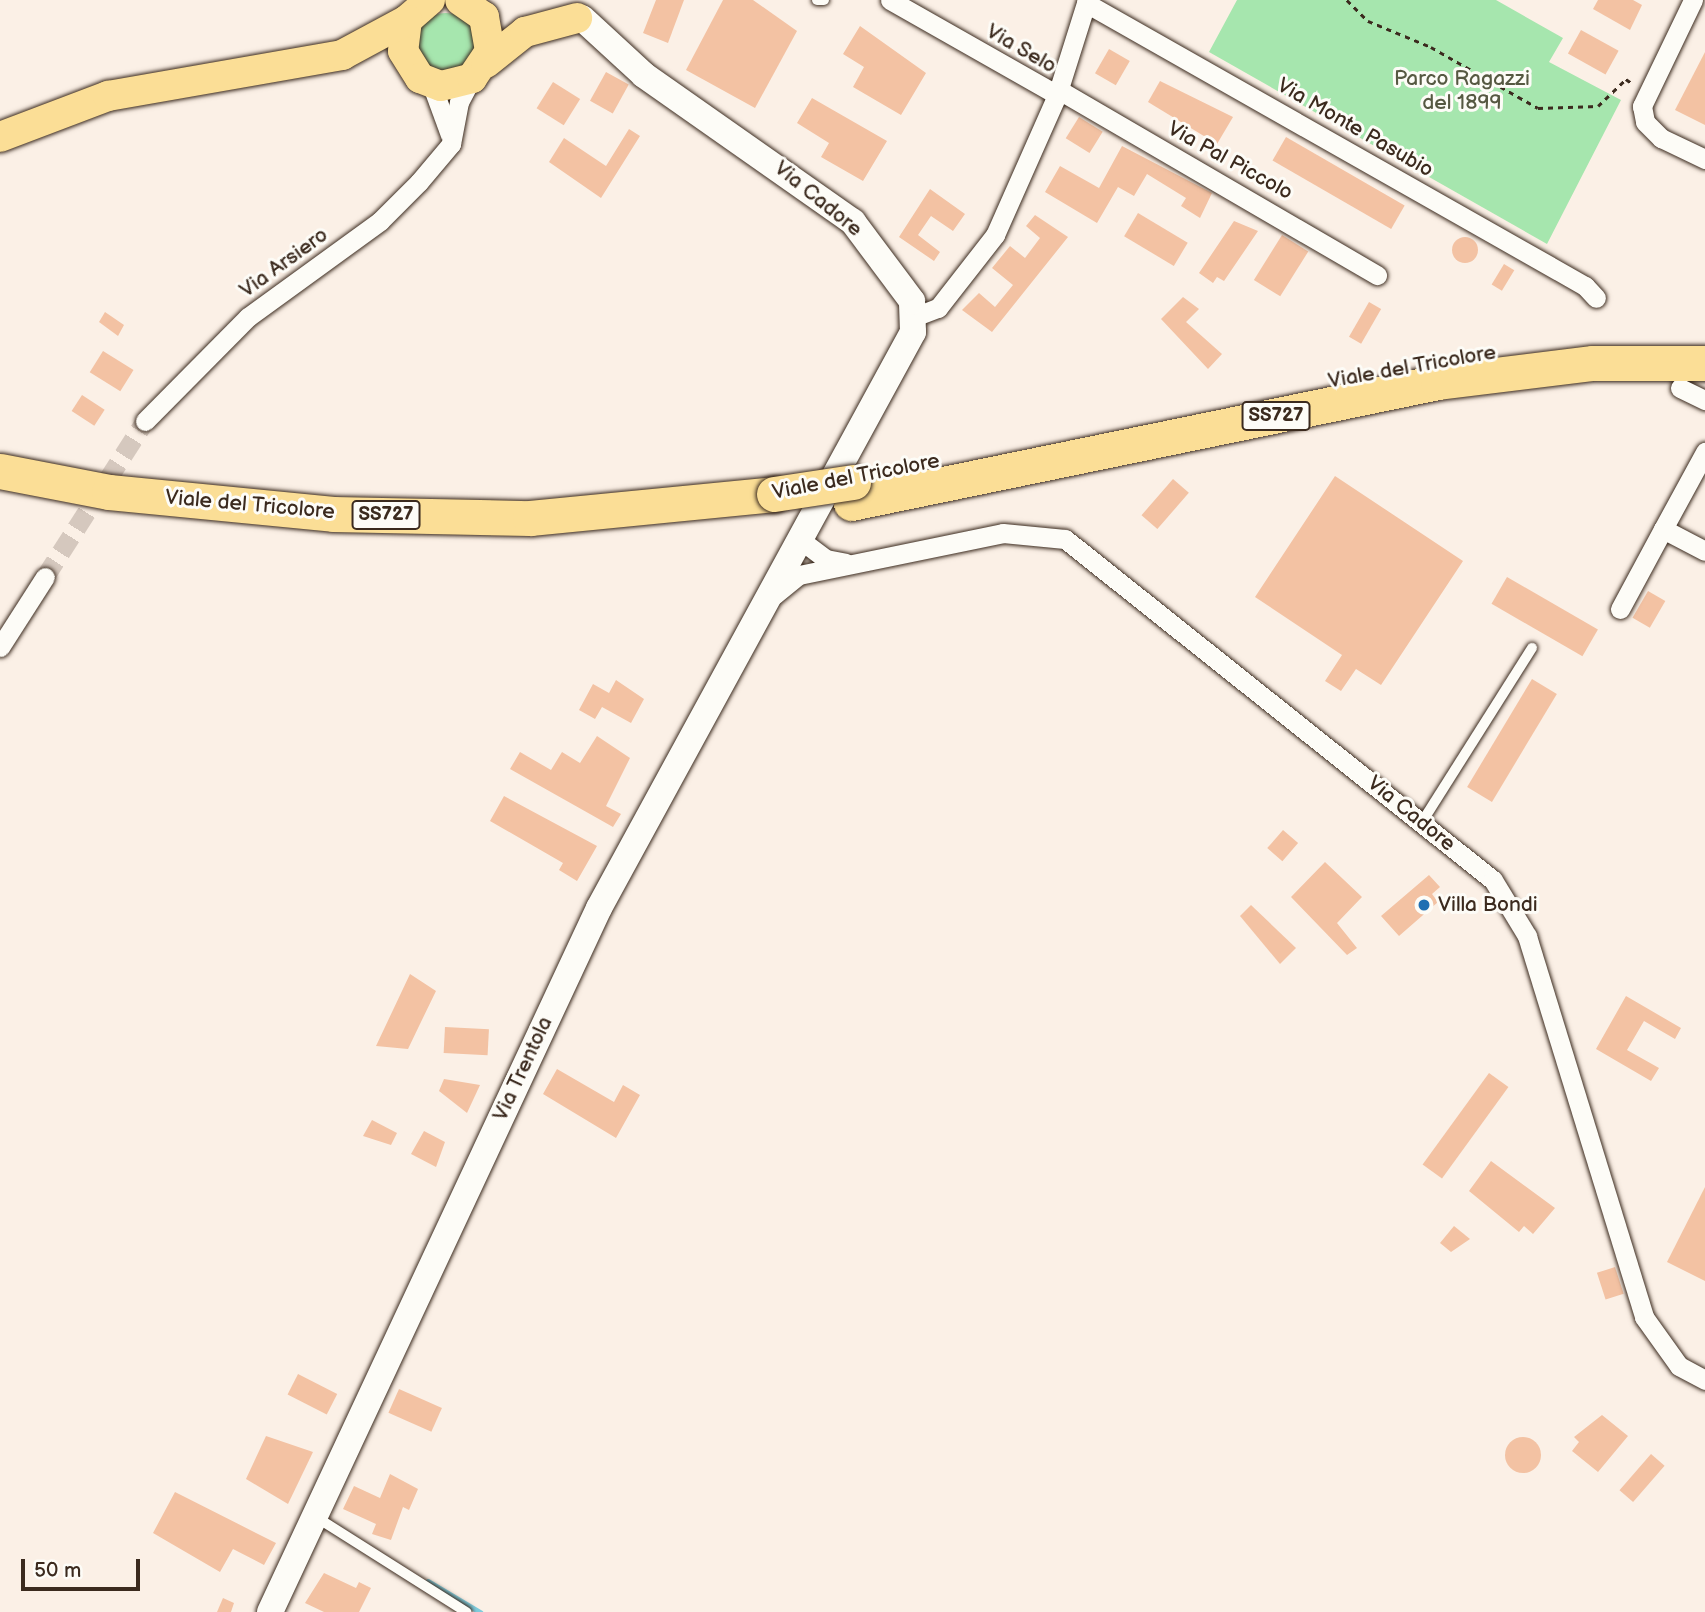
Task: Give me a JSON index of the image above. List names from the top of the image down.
{
  "streets": {
    "highway": ["Viale del Tricolore", "SS727"],
    "street": [
      "Via Selo",
      "Via Monte Pasubio",
      "Via Pal Piccolo",
      "Via Cadore",
      "Via Arsiero",
      "Via Trentola"
    ]
  },
  "crossings": [
    ["Via Selo", "Via Monte Pasubio"],
    ["Via Selo", "Via Pal Piccolo"],
    ["Via Monte Pasubio", "Via Pal Piccolo"],
    ["Via Monte Pasubio", "Via Cadore"],
    ["Via Cadore", "Viale del Tricolore"],
    ["Via Cadore", "Via Trentola"],
    ["Viale del Tricolore", "Via Trentola"]
  ],
  "parks": ["Parco Ragazzi del 1899"],
  "places": ["Villa Bondi"],
  "scale_bar": "50 m"
}
